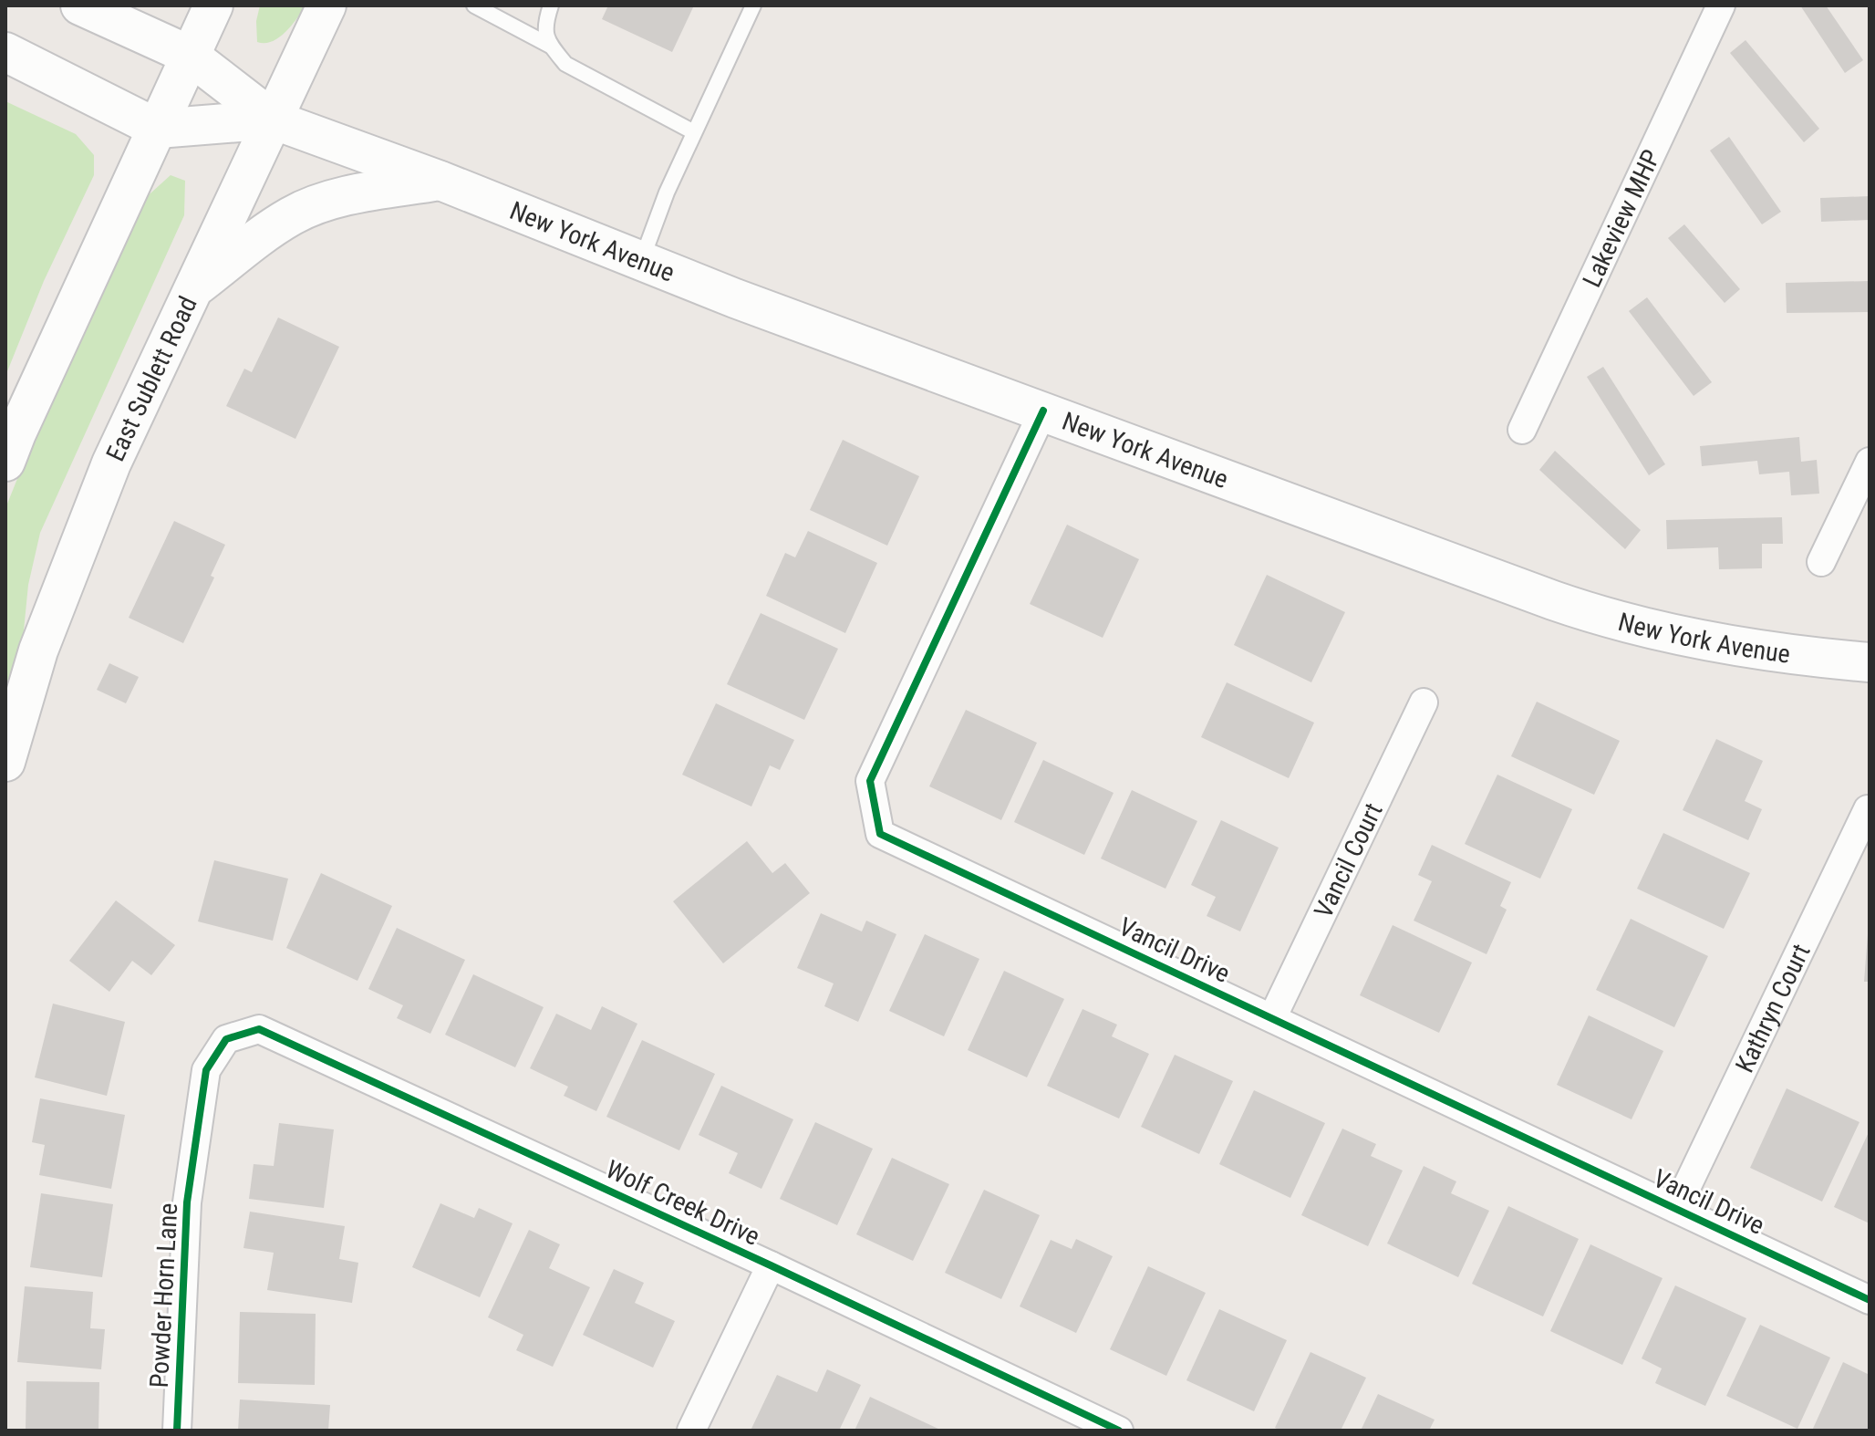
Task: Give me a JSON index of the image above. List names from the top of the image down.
{
  "streets": {
    "main road": ["New York Avenue", "East Sublett Road"],
    "street": [
      "Lakeview MHP",
      "Vancil Court",
      "Vancil Drive",
      "Kathryn Court",
      "Wolf Creek Drive",
      "Powder Horn Lane"
    ]
  },
  "crossings": [
    ["New York Avenue", "East Sublett Road"],
    ["New York Avenue", "Vancil Drive"],
    ["Vancil Court", "Vancil Drive"],
    ["Vancil Drive", "Kathryn Court"],
    ["Wolf Creek Drive", "Powder Horn Lane"]
  ]
}
